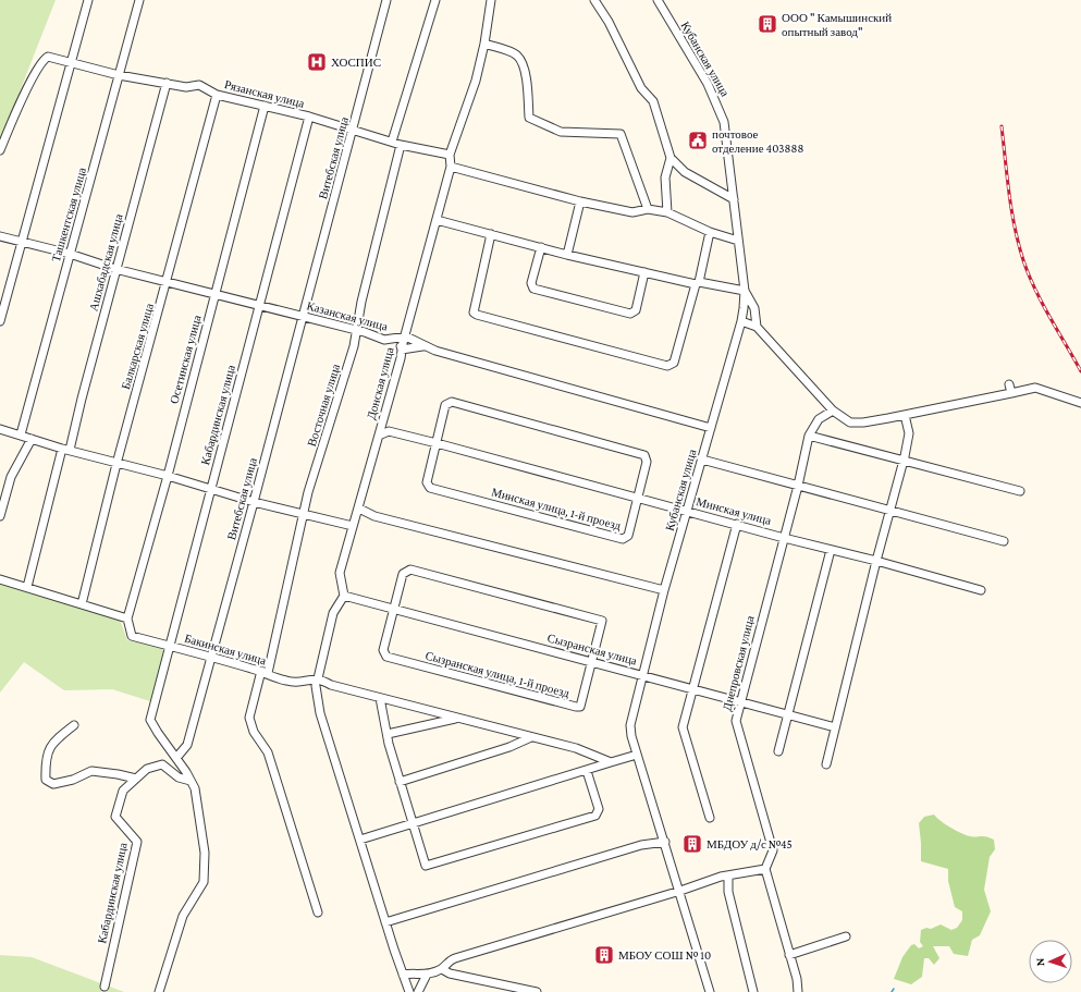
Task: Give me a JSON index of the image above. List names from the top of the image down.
{
  "streets": {
    "street": [
      "Кубанская улица",
      "Рязанская улица",
      "Витебская улица",
      "Ташкентская улица",
      "Ашхабадская улица",
      "Казанская улица",
      "Балкарская улица",
      "Осетинская улица",
      "Донская улица",
      "Восточная улица",
      "Кабардинская улица",
      "Минская улица, 1-й проезд",
      "Минская улица",
      "Бакинская улица",
      "Сызранская улица",
      "Днепровская улица",
      "Сызранская улица, 1-й проезд"
    ]
  },
  "crossings": [
    ["Кубанская улица", "Минская улица"],
    ["Кубанская улица", "Сызранская улица"],
    ["Рязанская улица", "Витебская улица"],
    ["Рязанская улица", "Ташкентская улица"],
    ["Рязанская улица", "Ашхабадская улица"],
    ["Рязанская улица", "Балкарская улица"],
    ["Рязанская улица", "Осетинская улица"],
    ["Рязанская улица", "Донская улица"],
    ["Рязанская улица", "Восточная улица"],
    ["Рязанская улица", "Кабардинская улица"],
    ["Витебская улица", "Казанская улица"],
    ["Витебская улица", "Кабардинская улица"],
    ["Витебская улица", "Бакинская улица"],
    ["Ташкентская улица", "Казанская улица"],
    ["Ашхабадская улица", "Казанская улица"],
    ["Казанская улица", "Балкарская улица"],
    ["Казанская улица", "Осетинская улица"],
    ["Казанская улица", "Донская улица"],
    ["Казанская улица", "Восточная улица"],
    ["Казанская улица", "Кабардинская улица"],
    ["Осетинская улица", "Бакинская улица"],
    ["Донская улица", "Минская улица"],
    ["Донская улица", "Сызранская улица"],
    ["Восточная улица", "Бакинская улица"],
    ["Кабардинская улица", "Бакинская улица"],
    ["Минская улица, 1-й проезд", "Минская улица"],
    ["Минская улица", "Днепровская улица"],
    ["Сызранская улица", "Днепровская улица"],
    ["Сызранская улица", "Сызранская улица, 1-й проезд"]
  ],
  "places": {
    "building": ["ООО \" Камышинский опытный завод\"", "МБДОУ д/с №45", "МБОУ СОШ № 10"],
    "hospital": ["ХОСПИС"],
    "public building": ["почтовое отделение 403888"]
  },
  "north": "left"
}
